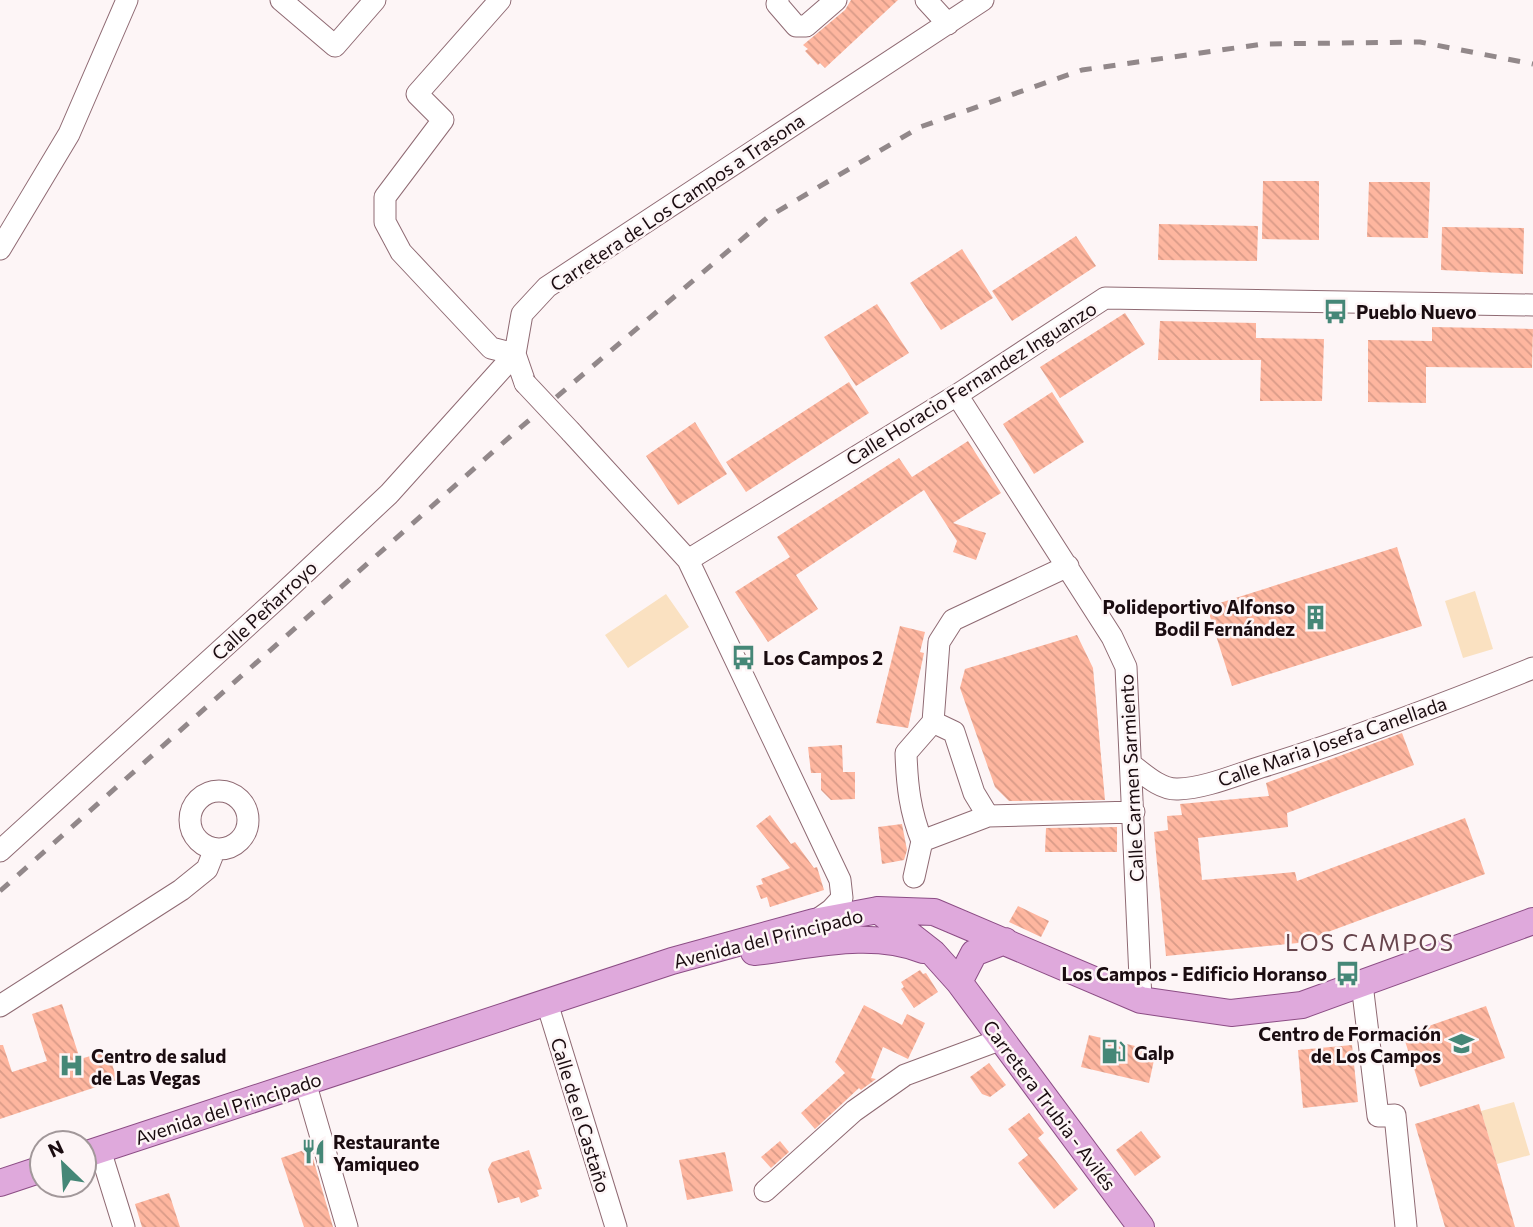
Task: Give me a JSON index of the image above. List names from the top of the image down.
{
  "streets": {
    "main road": ["Avenida del Principado", "Carretera Trubia - Avilés"],
    "street": [
      "Carretera de Los Campos a Trasona",
      "Calle Horacio Fernandez Inguanzo",
      "Calle Peñarroyo",
      "Calle Maria Josefa Canellada",
      "Calle Carmen Sarmiento",
      "Calle de el Castaño"
    ]
  },
  "crossings": [
    ["Carretera de Los Campos a Trasona", "Calle Peñarroyo"],
    ["Calle Horacio Fernandez Inguanzo", "Calle Carmen Sarmiento"],
    ["Calle Maria Josefa Canellada", "Calle Carmen Sarmiento"],
    ["Calle Carmen Sarmiento", "Avenida del Principado"],
    ["Avenida del Principado", "Carretera Trubia - Avilés"],
    ["Avenida del Principado", "Calle de el Castaño"]
  ],
  "districts": ["LOS CAMPOS"],
  "places": {
    "bus stop": ["Pueblo Nuevo", "Los Campos 2", "Los Campos - Edificio Horanso"],
    "building": ["Polideportivo Alfonso Bodil Fernández"],
    "school or university": ["Centro de Formación de Los Campos"],
    "fuel station": ["Galp"],
    "hospital": ["Centro de salud de Las Vegas"],
    "restaurant": ["Restaurante Yamiqueo"]
  },
  "north": "top left"
}
